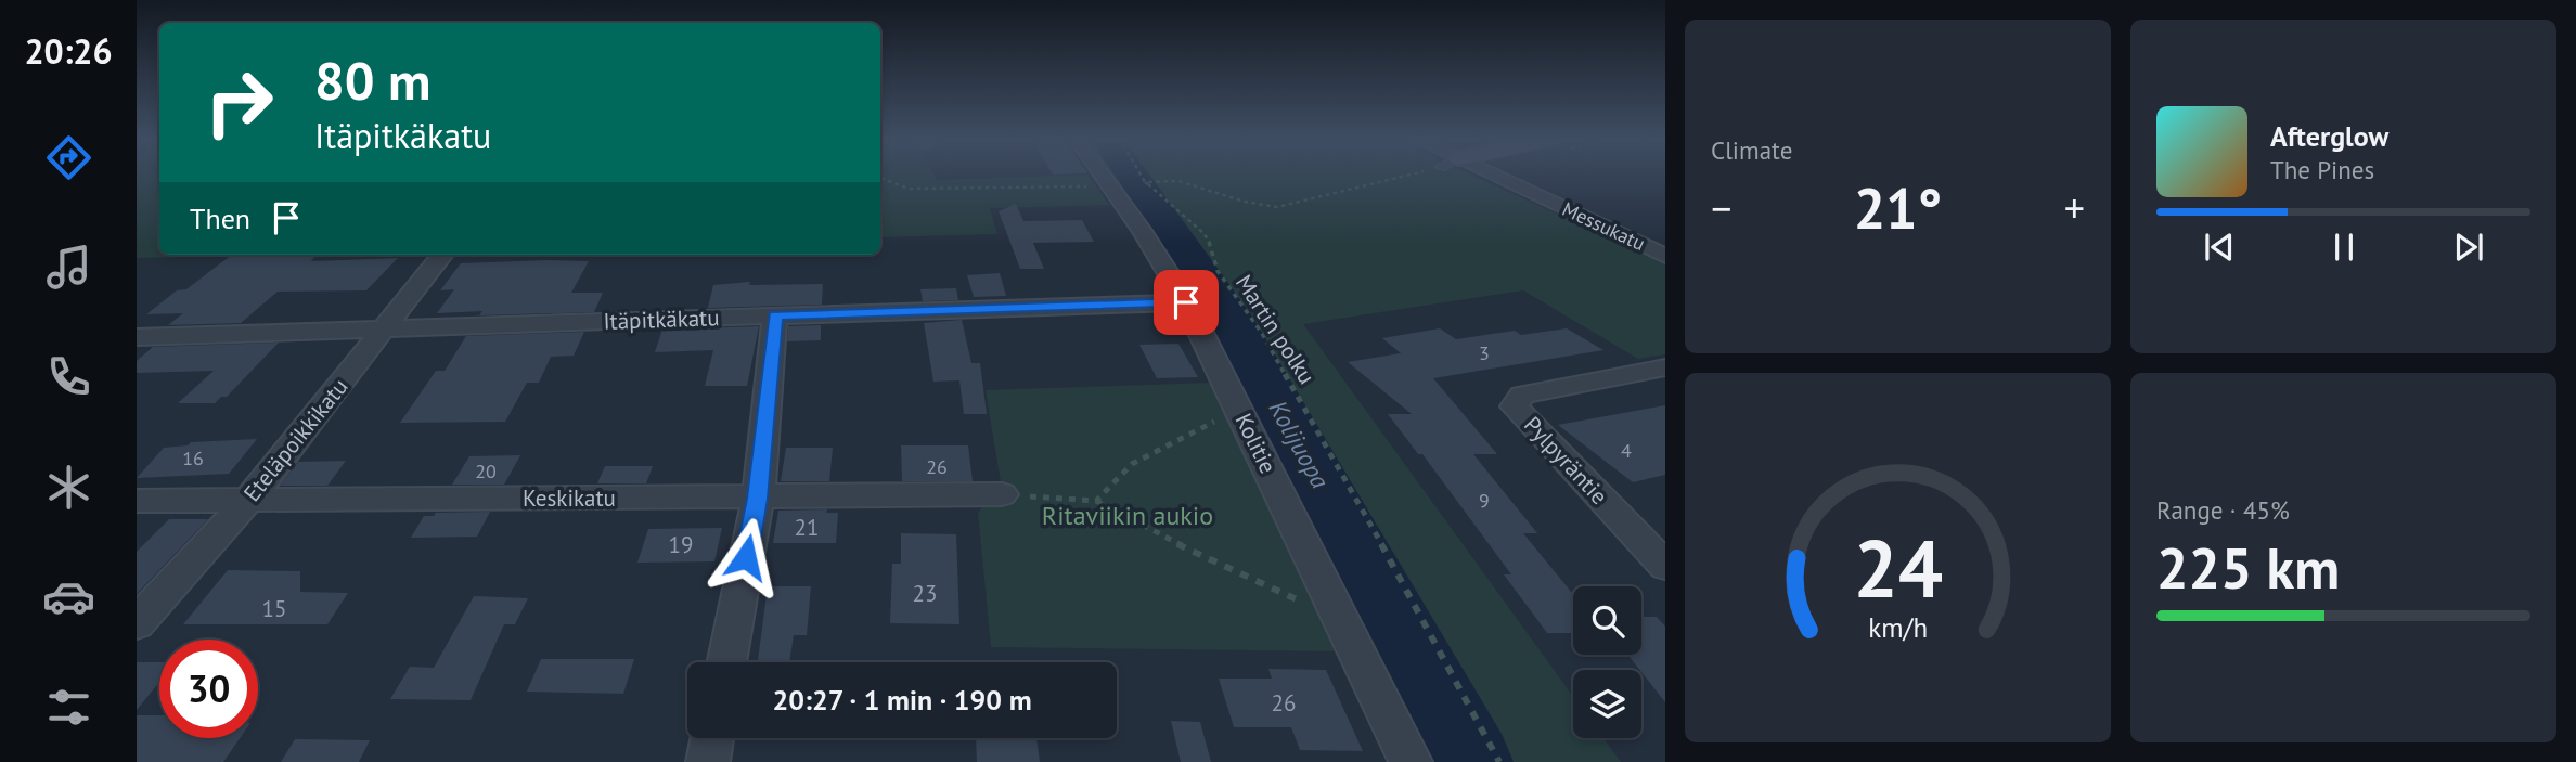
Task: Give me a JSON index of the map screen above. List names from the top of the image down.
{
  "streets": {
    "street": [
      "Messukatu",
      "Itäpitkäkatu",
      "Eteläpoikkikatu",
      "Kolitie",
      "Pylpyräntie",
      "Keskikatu"
    ],
    "path": ["Martin polku"]
  },
  "crossings": [
    ["Itäpitkäkatu", "Eteläpoikkikatu"],
    ["Itäpitkäkatu", "Kolitie"],
    ["Eteläpoikkikatu", "Keskikatu"]
  ],
  "water": ["Kolijuopa"],
  "parks": ["Ritaviikin aukio"],
  "house_numbers": [
    "3",
    "4",
    "16",
    "26",
    "20",
    "9",
    "21",
    "19",
    "23",
    "15",
    "26"
  ],
  "page": {
    "tabs": "20:26",
    "tile": [
      "Climate",
      ["Range · 45%", "225 km"]
    ],
    "turn": ["80 m", "Itäpitkäkatu"],
    "song": ["Afterglow", "The Pines"],
    "heat": ["−", "21°", "+"],
    "then": "Then",
    "limit": "30",
    "trip": "20:27 · 1 min · 190 m",
    "gauge": ["24", "km/h"]
  }
}
